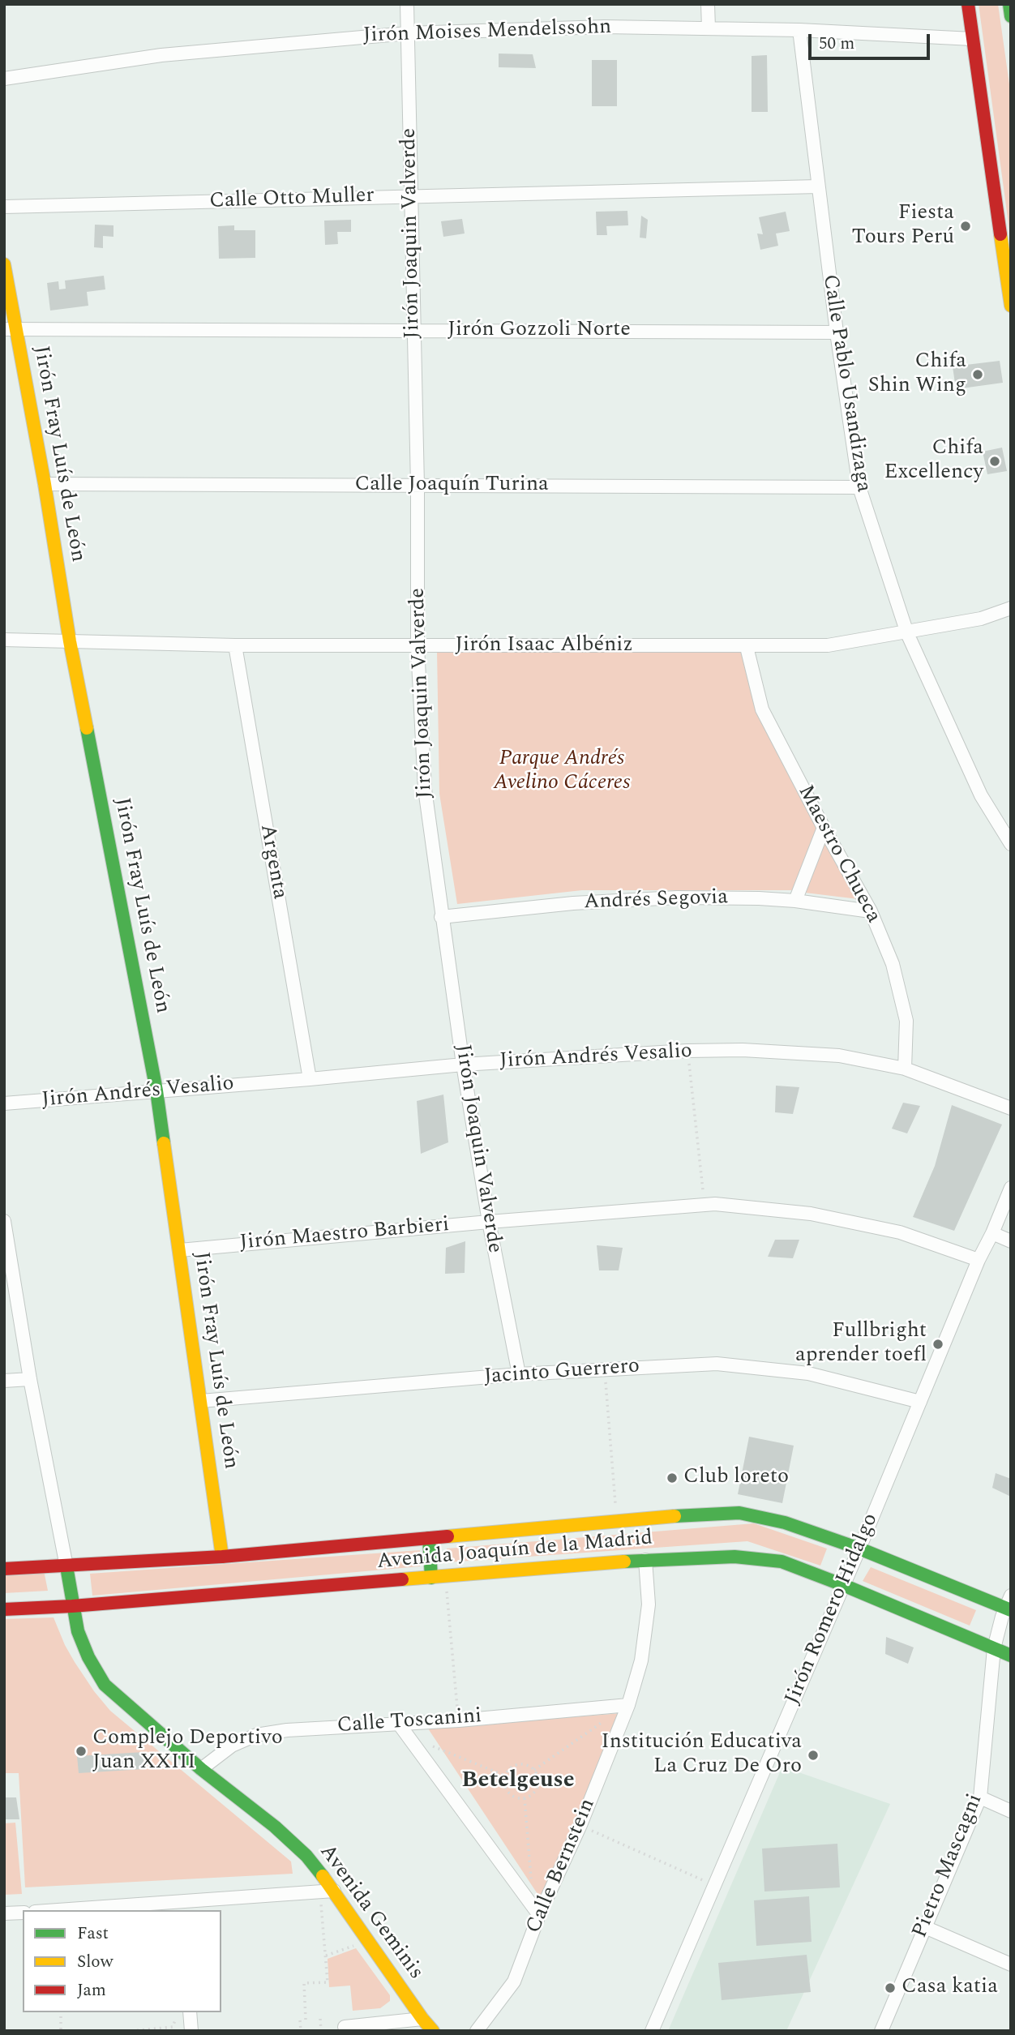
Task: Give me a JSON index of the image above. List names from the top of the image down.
{
  "streets": {
    "street": [
      "Jirón Moises Mendelssohn",
      "Calle Otto Muller",
      "Jirón Joaquin Valverde",
      "Jirón Gozzoli Norte",
      "Calle Pablo Usandizaga",
      "Jirón Fray Luís de León",
      "Calle Joaquín Turina",
      "Jirón Isaac Albéniz",
      "Maestro Chueca",
      "Argenta",
      "Andrés Segovia",
      "Jirón Andrés Vesalio",
      "Jirón Maestro Barbieri",
      "Jacinto Guerrero",
      "Avenida Joaquín de la Madrid",
      "Jirón Romero Hidalgo",
      "Calle Toscanini",
      "Calle Bernstein",
      "Pietro Mascagni",
      "Avenida Geminis"
    ]
  },
  "crossings": [
    ["Jirón Moises Mendelssohn", "Jirón Joaquin Valverde"],
    ["Jirón Moises Mendelssohn", "Calle Pablo Usandizaga"],
    ["Calle Otto Muller", "Jirón Joaquin Valverde"],
    ["Calle Otto Muller", "Calle Pablo Usandizaga"],
    ["Jirón Joaquin Valverde", "Jirón Gozzoli Norte"],
    ["Jirón Joaquin Valverde", "Calle Joaquín Turina"],
    ["Jirón Joaquin Valverde", "Jirón Isaac Albéniz"],
    ["Jirón Joaquin Valverde", "Andrés Segovia"],
    ["Jirón Joaquin Valverde", "Jirón Andrés Vesalio"],
    ["Jirón Joaquin Valverde", "Jirón Maestro Barbieri"],
    ["Jirón Joaquin Valverde", "Jacinto Guerrero"],
    ["Jirón Gozzoli Norte", "Calle Pablo Usandizaga"],
    ["Jirón Gozzoli Norte", "Jirón Fray Luís de León"],
    ["Calle Pablo Usandizaga", "Calle Joaquín Turina"],
    ["Calle Pablo Usandizaga", "Jirón Isaac Albéniz"],
    ["Jirón Fray Luís de León", "Calle Joaquín Turina"],
    ["Jirón Fray Luís de León", "Jirón Isaac Albéniz"],
    ["Jirón Fray Luís de León", "Jirón Andrés Vesalio"],
    ["Jirón Fray Luís de León", "Jirón Maestro Barbieri"],
    ["Jirón Fray Luís de León", "Jacinto Guerrero"],
    ["Jirón Fray Luís de León", "Avenida Joaquín de la Madrid"],
    ["Jirón Isaac Albéniz", "Maestro Chueca"],
    ["Jirón Isaac Albéniz", "Argenta"],
    ["Maestro Chueca", "Andrés Segovia"],
    ["Maestro Chueca", "Jirón Andrés Vesalio"],
    ["Argenta", "Jirón Andrés Vesalio"],
    ["Jirón Maestro Barbieri", "Jirón Romero Hidalgo"],
    ["Jacinto Guerrero", "Jirón Romero Hidalgo"],
    ["Avenida Joaquín de la Madrid", "Jirón Romero Hidalgo"],
    ["Avenida Joaquín de la Madrid", "Calle Bernstein"],
    ["Avenida Joaquín de la Madrid", "Pietro Mascagni"],
    ["Avenida Joaquín de la Madrid", "Avenida Geminis"],
    ["Calle Toscanini", "Calle Bernstein"],
    ["Calle Toscanini", "Avenida Geminis"]
  ],
  "districts": ["Betelgeuse"],
  "parks": ["Parque Andrés Avelino Cáceres"],
  "places": [
    "Fiesta Tours Perú",
    "Chifa Shin Wing",
    "Chifa Excellency",
    "Fullbright aprender toefl",
    "Club loreto",
    "Complejo Deportivo Juan XXIII",
    "Institución Educativa La Cruz De Oro",
    "Casa katia"
  ],
  "legend": ["Fast", "Slow", "Jam"],
  "scale_bar": "50 m"
}
